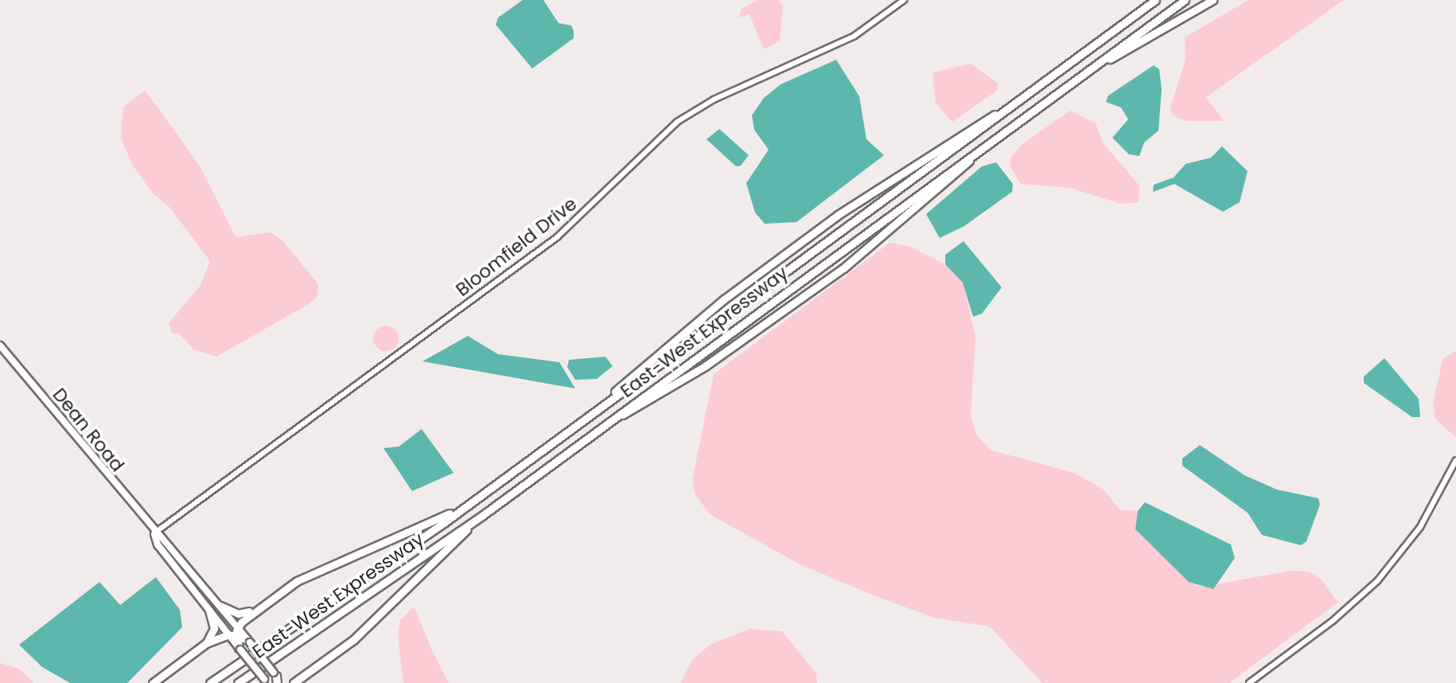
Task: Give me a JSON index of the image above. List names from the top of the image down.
{
  "streets": {
    "highway": ["East-West Expressway"],
    "main road": ["Dean Road"],
    "street": ["Bloomfield Drive"]
  },
  "crossings": [
    ["Bloomfield Drive", "Dean Road"]
  ]
}
